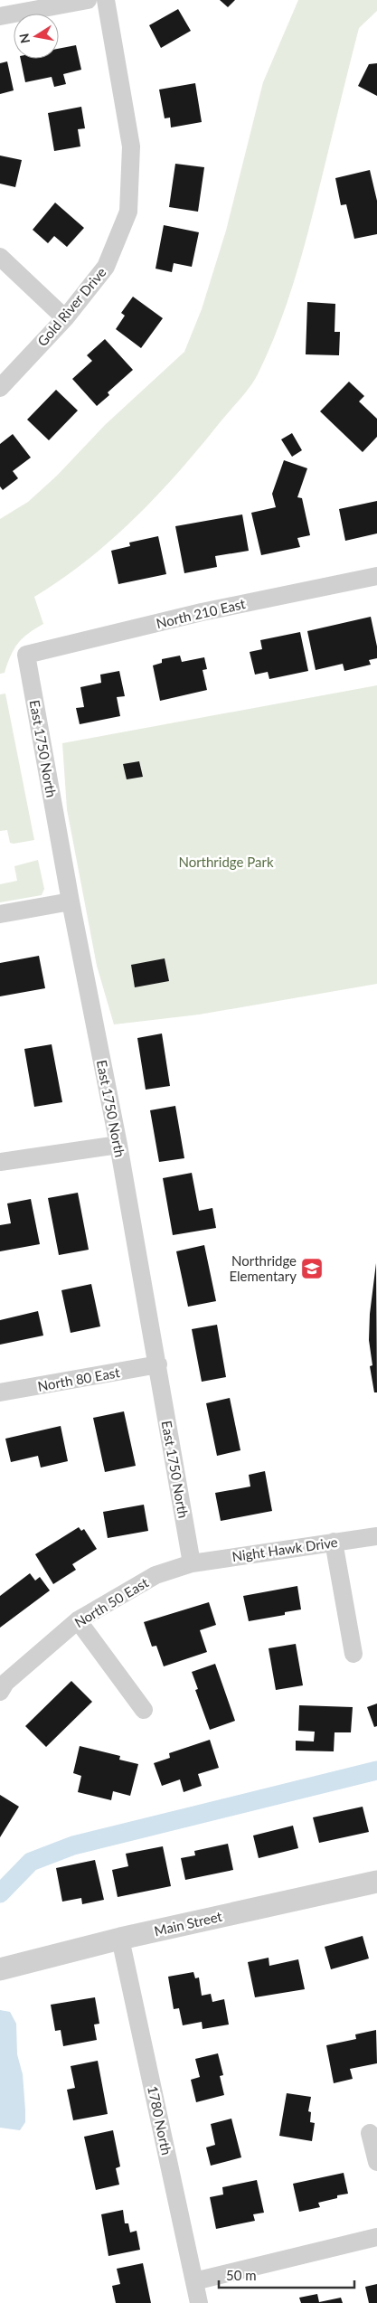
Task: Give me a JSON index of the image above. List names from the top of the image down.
{
  "streets": {
    "street": [
      "Gold River Drive",
      "North 210 East",
      "East 1750 North",
      "North 80 East",
      "Night Hawk Drive",
      "North 50 East",
      "Main Street",
      "1780 North"
    ]
  },
  "crossings": [
    ["North 210 East", "East 1750 North"],
    ["East 1750 North", "North 80 East"],
    ["East 1750 North", "Night Hawk Drive"],
    ["East 1750 North", "North 50 East"],
    ["Night Hawk Drive", "North 50 East"],
    ["Main Street", "1780 North"]
  ],
  "parks": ["Northridge Park"],
  "places": {
    "school or university": ["Northridge Elementary"]
  },
  "scale_bar": "50 m",
  "north": "left"
}
